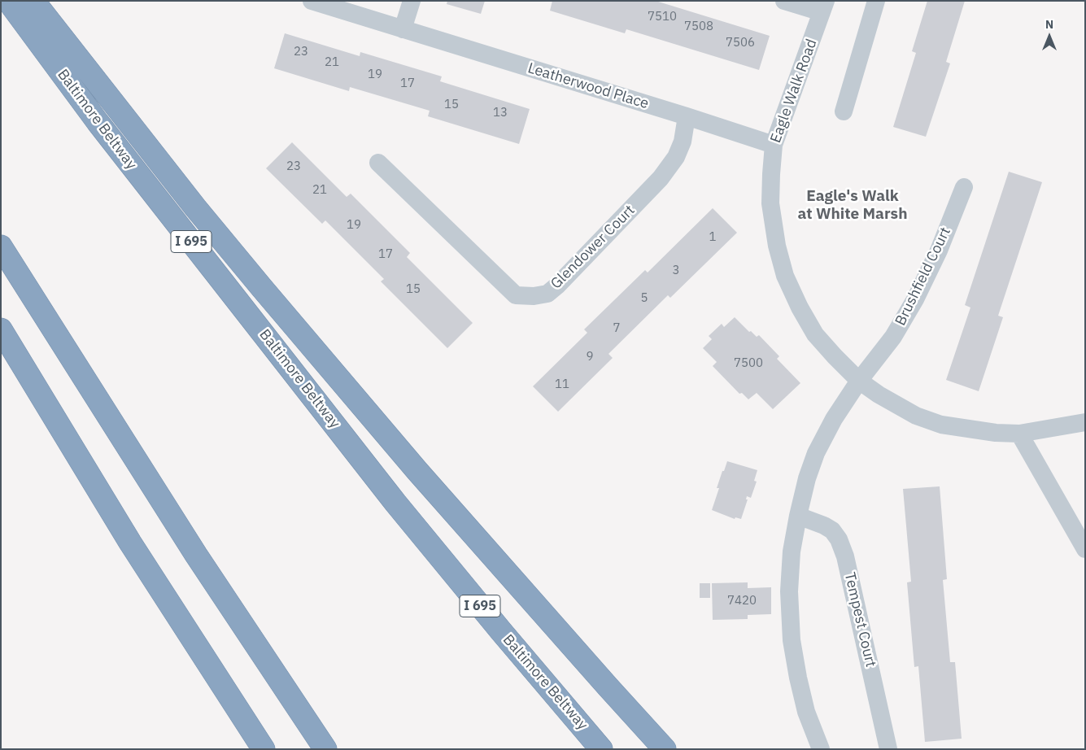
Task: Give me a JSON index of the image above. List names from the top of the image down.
{
  "streets": {
    "highway": ["Baltimore Beltway", "I 695"],
    "street": [
      "Leatherwood Place",
      "Eagle Walk Road",
      "Glendower Court",
      "Brushfield Court",
      "Tempest Court"
    ]
  },
  "crossings": [
    ["Leatherwood Place", "Eagle Walk Road"],
    ["Leatherwood Place", "Glendower Court"],
    ["Eagle Walk Road", "Brushfield Court"],
    ["Brushfield Court", "Tempest Court"]
  ],
  "districts": ["Eagle's Walk at White Marsh"],
  "house_numbers": [
    "7510",
    "7508",
    "7506",
    "23",
    "21",
    "19",
    "17",
    "15",
    "13",
    "23",
    "21",
    "19",
    "1",
    "17",
    "3",
    "15",
    "5",
    "7",
    "9",
    "7500",
    "11",
    "7420"
  ],
  "north": "top"
}
